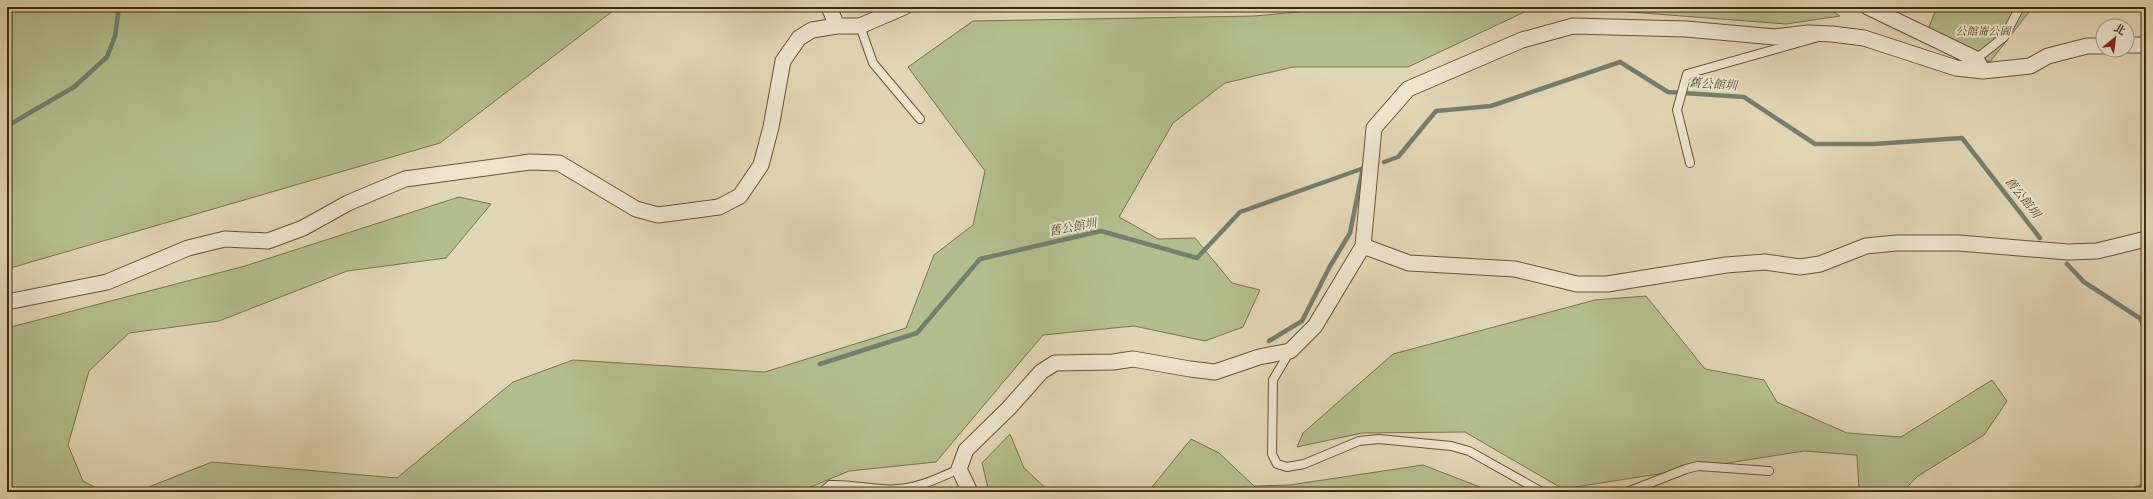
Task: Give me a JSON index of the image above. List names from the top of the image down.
{
  "water": ["舊公館圳"],
  "parks": ["公館崙公園"],
  "north": "top right"
}
